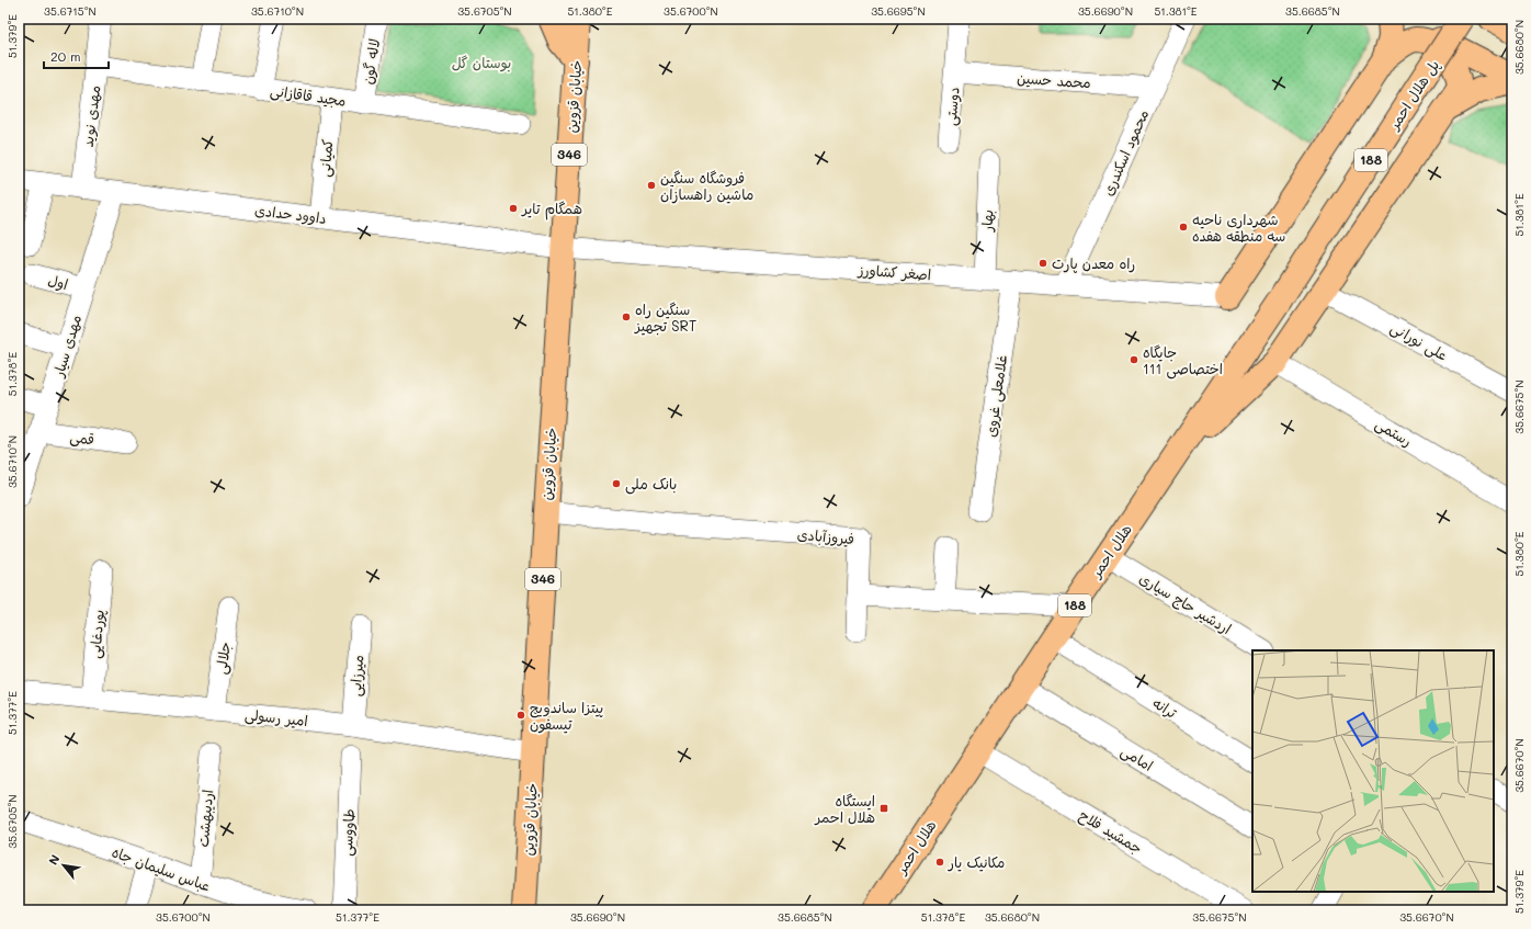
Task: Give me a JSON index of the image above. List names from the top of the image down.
{
  "streets": {
    "main road": [
      "پل هلال احمر",
      "خیابان قزوین",
      "346",
      "188",
      "هلال احمر"
    ],
    "street": [
      "لاله گون",
      "محمد حسین",
      "مجید قاقازانی",
      "دوستی",
      "مهدی نوید",
      "محمود اسکندری",
      "کمیانی",
      "داوود حدادی",
      "بهار",
      "اصغر کشاورز",
      "اول",
      "علی نورانی",
      "مهدی سیار",
      "غلامعلی غروی",
      "رستمی",
      "قمی",
      "فیروزآبادی",
      "اردشیر حاج سیاری",
      "پوردغایی",
      "جلالی",
      "میرزایی",
      "ترانه",
      "امیر رسولی",
      "امامی",
      "اردیبهشت",
      "جمشید فلاح",
      "طاووسی",
      "عباس سلیمان جاه"
    ]
  },
  "crossings": [
    ["لاله گون", "مجید قاقازانی"],
    ["محمد حسین", "دوستی"],
    ["محمد حسین", "محمود اسکندری"],
    ["پل هلال احمر", "هلال احمر"],
    ["مجید قاقازانی", "مهدی نوید"],
    ["مجید قاقازانی", "کمیانی"],
    ["خیابان قزوین", "داوود حدادی"],
    ["خیابان قزوین", "اصغر کشاورز"],
    ["خیابان قزوین", "فیروزآبادی"],
    ["خیابان قزوین", "امیر رسولی"],
    ["مهدی نوید", "داوود حدادی"],
    ["محمود اسکندری", "اصغر کشاورز"],
    ["کمیانی", "داوود حدادی"],
    ["داوود حدادی", "اصغر کشاورز"],
    ["داوود حدادی", "مهدی سیار"],
    ["بهار", "اصغر کشاورز"],
    ["اصغر کشاورز", "غلامعلی غروی"],
    ["اول", "مهدی سیار"],
    ["مهدی سیار", "قمی"],
    ["هلال احمر", "اردشیر حاج سیاری"],
    ["هلال احمر", "ترانه"],
    ["هلال احمر", "امامی"],
    ["هلال احمر", "جمشید فلاح"],
    ["پوردغایی", "امیر رسولی"],
    ["جلالی", "امیر رسولی"],
    ["میرزایی", "امیر رسولی"],
    ["اردیبهشت", "عباس سلیمان جاه"]
  ],
  "parks": ["بوستان گل"],
  "places": {
    "other": [
      "فروشگاه سنگین ماشین راهسازان",
      "همگام تایر",
      "شهرداری ناحیه سه منطقه هفده",
      "راه معدن پارت",
      "سنگین راه تجهیز SRT",
      "جایگاه اختصاصی 111",
      "بانک ملی",
      "پیتزا ساندویچ تیسفون",
      "مکانیک یار"
    ],
    "transit": ["ایستگاه هلال احمر"]
  },
  "scale_bar": "20 m",
  "north": "top left",
  "coordinates": [
    "35.6715°N",
    "35.6710°N",
    "35.6705°N",
    "51.380°E",
    "35.6700°N",
    "35.6695°N",
    "35.6690°N",
    "51.381°E",
    "35.6685°N",
    "51.379°E",
    "35.6680°N",
    "51.378°E",
    "35.6675°N",
    "51.377°E",
    "35.6670°N"
  ]
}
